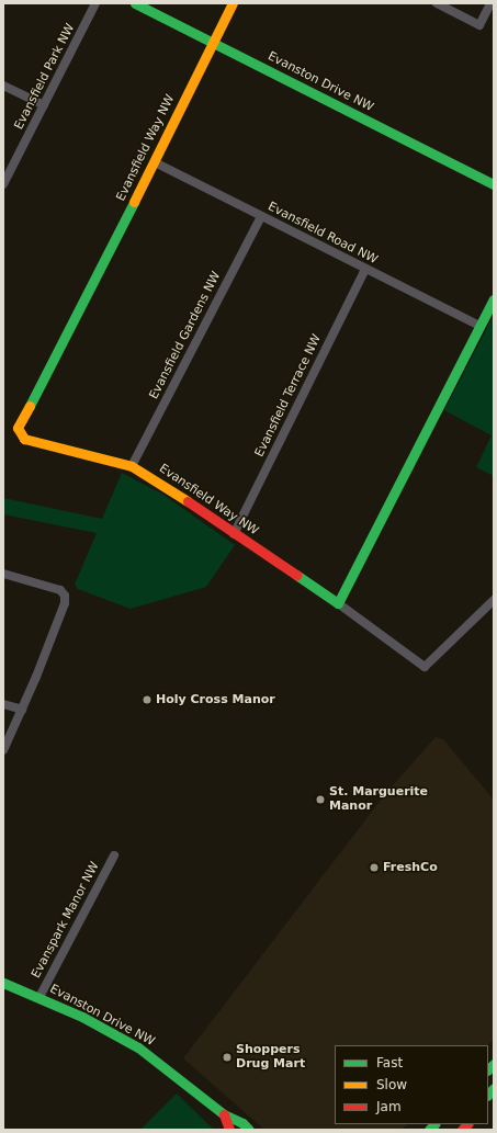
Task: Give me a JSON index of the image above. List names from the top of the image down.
{
  "streets": {
    "street": [
      "Evansfield Park NW",
      "Evanston Drive NW",
      "Evansfield Way NW",
      "Evansfield Road NW",
      "Evansfield Gardens NW",
      "Evansfield Terrace NW",
      "Evanspark Manor NW"
    ]
  },
  "crossings": [
    ["Evanston Drive NW", "Evansfield Way NW"],
    ["Evanston Drive NW", "Evanspark Manor NW"],
    ["Evansfield Way NW", "Evansfield Road NW"],
    ["Evansfield Way NW", "Evansfield Gardens NW"],
    ["Evansfield Way NW", "Evansfield Terrace NW"],
    ["Evansfield Road NW", "Evansfield Gardens NW"],
    ["Evansfield Road NW", "Evansfield Terrace NW"]
  ],
  "places": [
    "Holy Cross Manor",
    "St. Marguerite Manor",
    "FreshCo",
    "Shoppers Drug Mart"
  ],
  "legend": ["Fast", "Slow", "Jam"]
}
